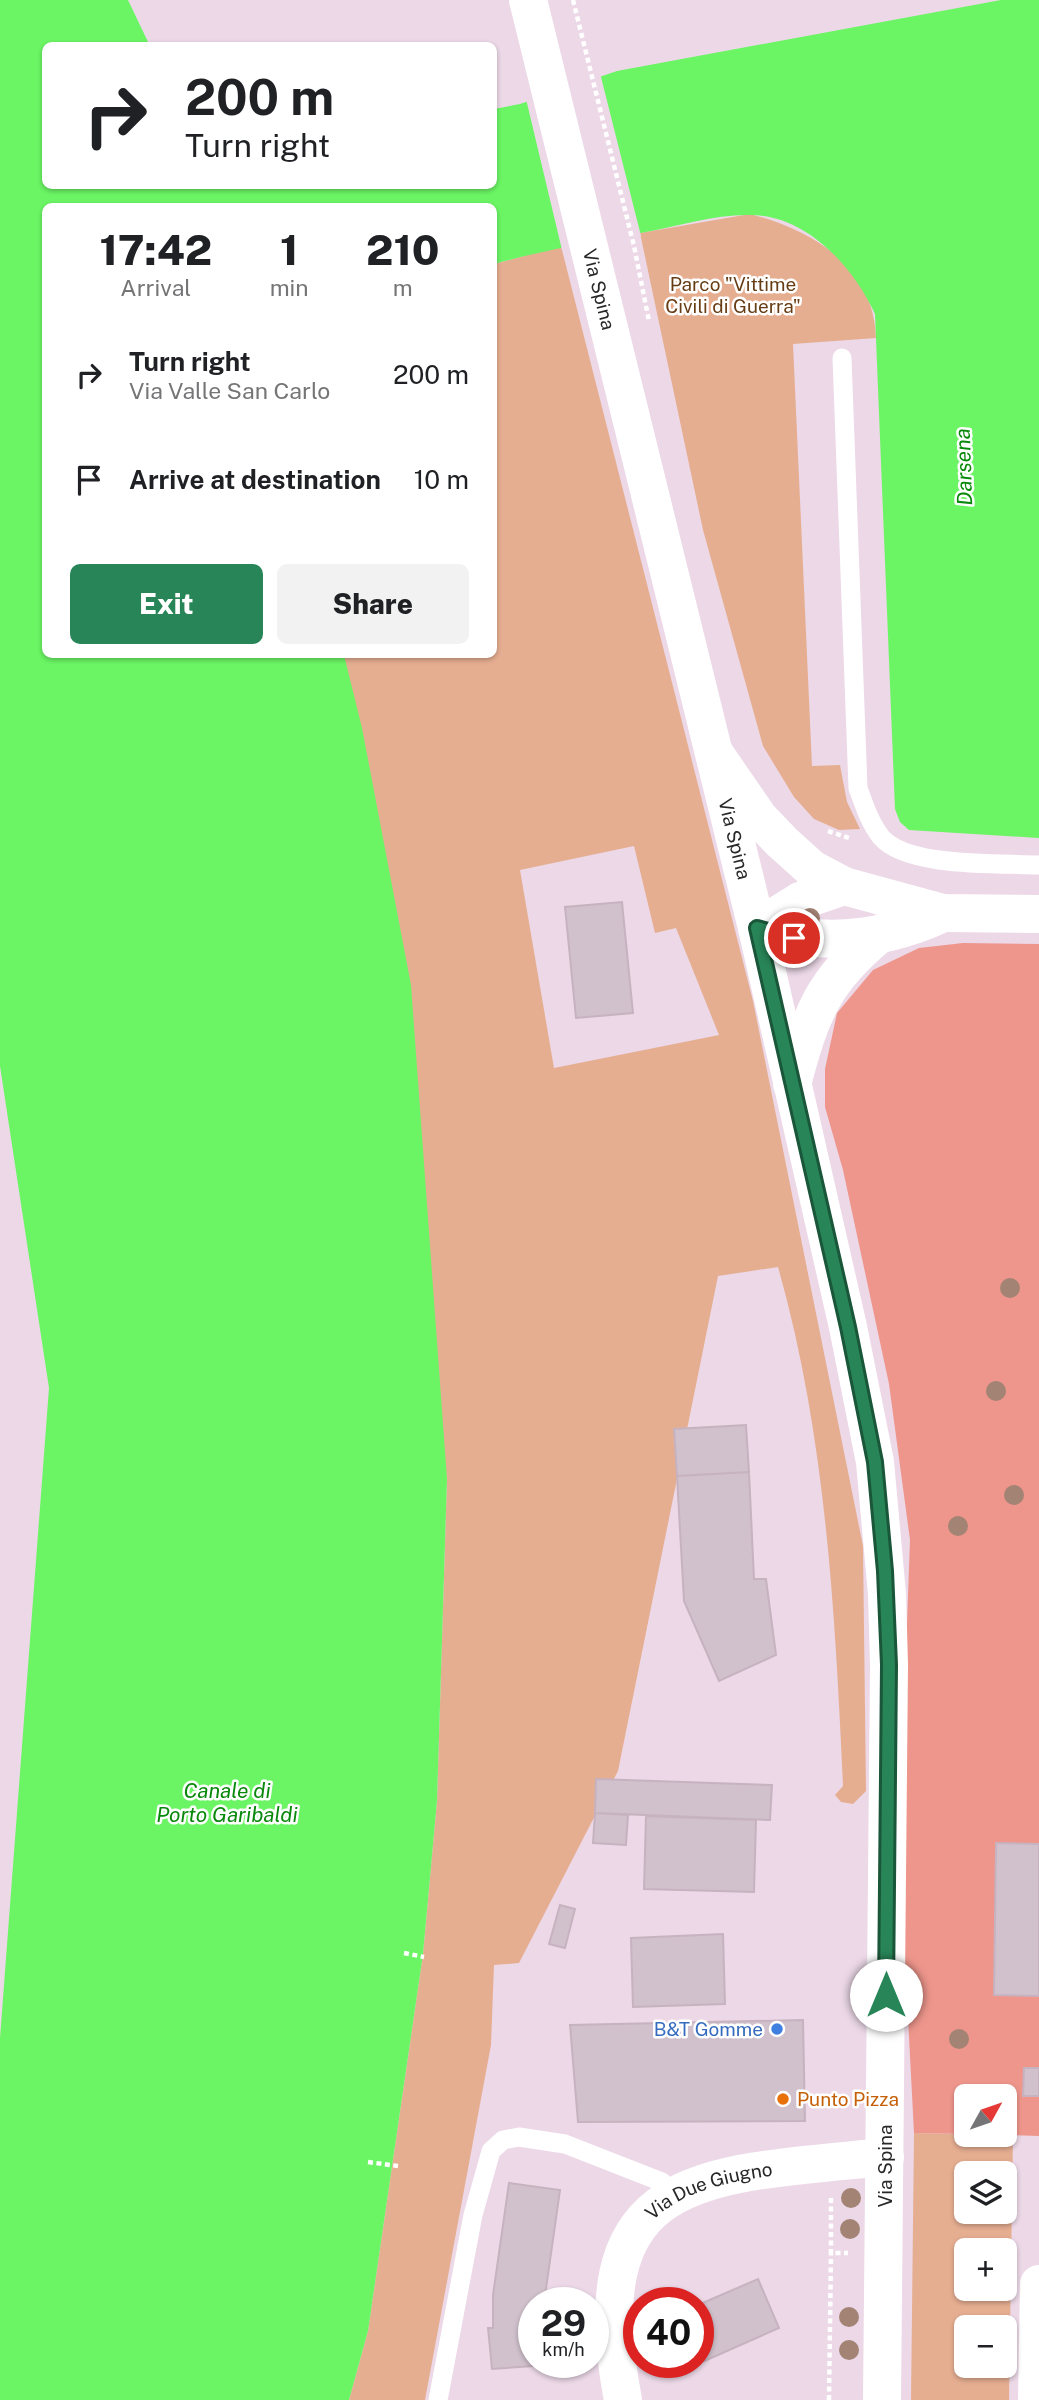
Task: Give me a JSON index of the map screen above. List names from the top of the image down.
{
  "streets": {
    "street": ["Via Spina", "Via Due Giugno"]
  },
  "crossings": [
    ["Via Spina", "Via Due Giugno"]
  ],
  "water": ["Darsena", "Canale di Porto Garibaldi"],
  "parks": ["Parco \"Vittime Civili di Guerra\""],
  "places": ["B&T Gomme", "Punto Pizza"],
  "north": "top right",
  "page": {
    "turn": ["200 m", "Turn right"],
    "eta": [
      "17:42",
      "Arrival",
      "1",
      "min",
      "210",
      "m"
    ],
    "list": [
      {
        "name": "Turn right",
        "note": "Via Valle San Carlo",
        "value": "200 m"
      },
      {
        "name": "Arrive at destination",
        "value": "10 m"
      }
    ],
    "buttons": ["Exit", "Share"],
    "map_buttons": ["+", "−"],
    "speed": "29 km/h",
    "limit": "40"
  }
}
